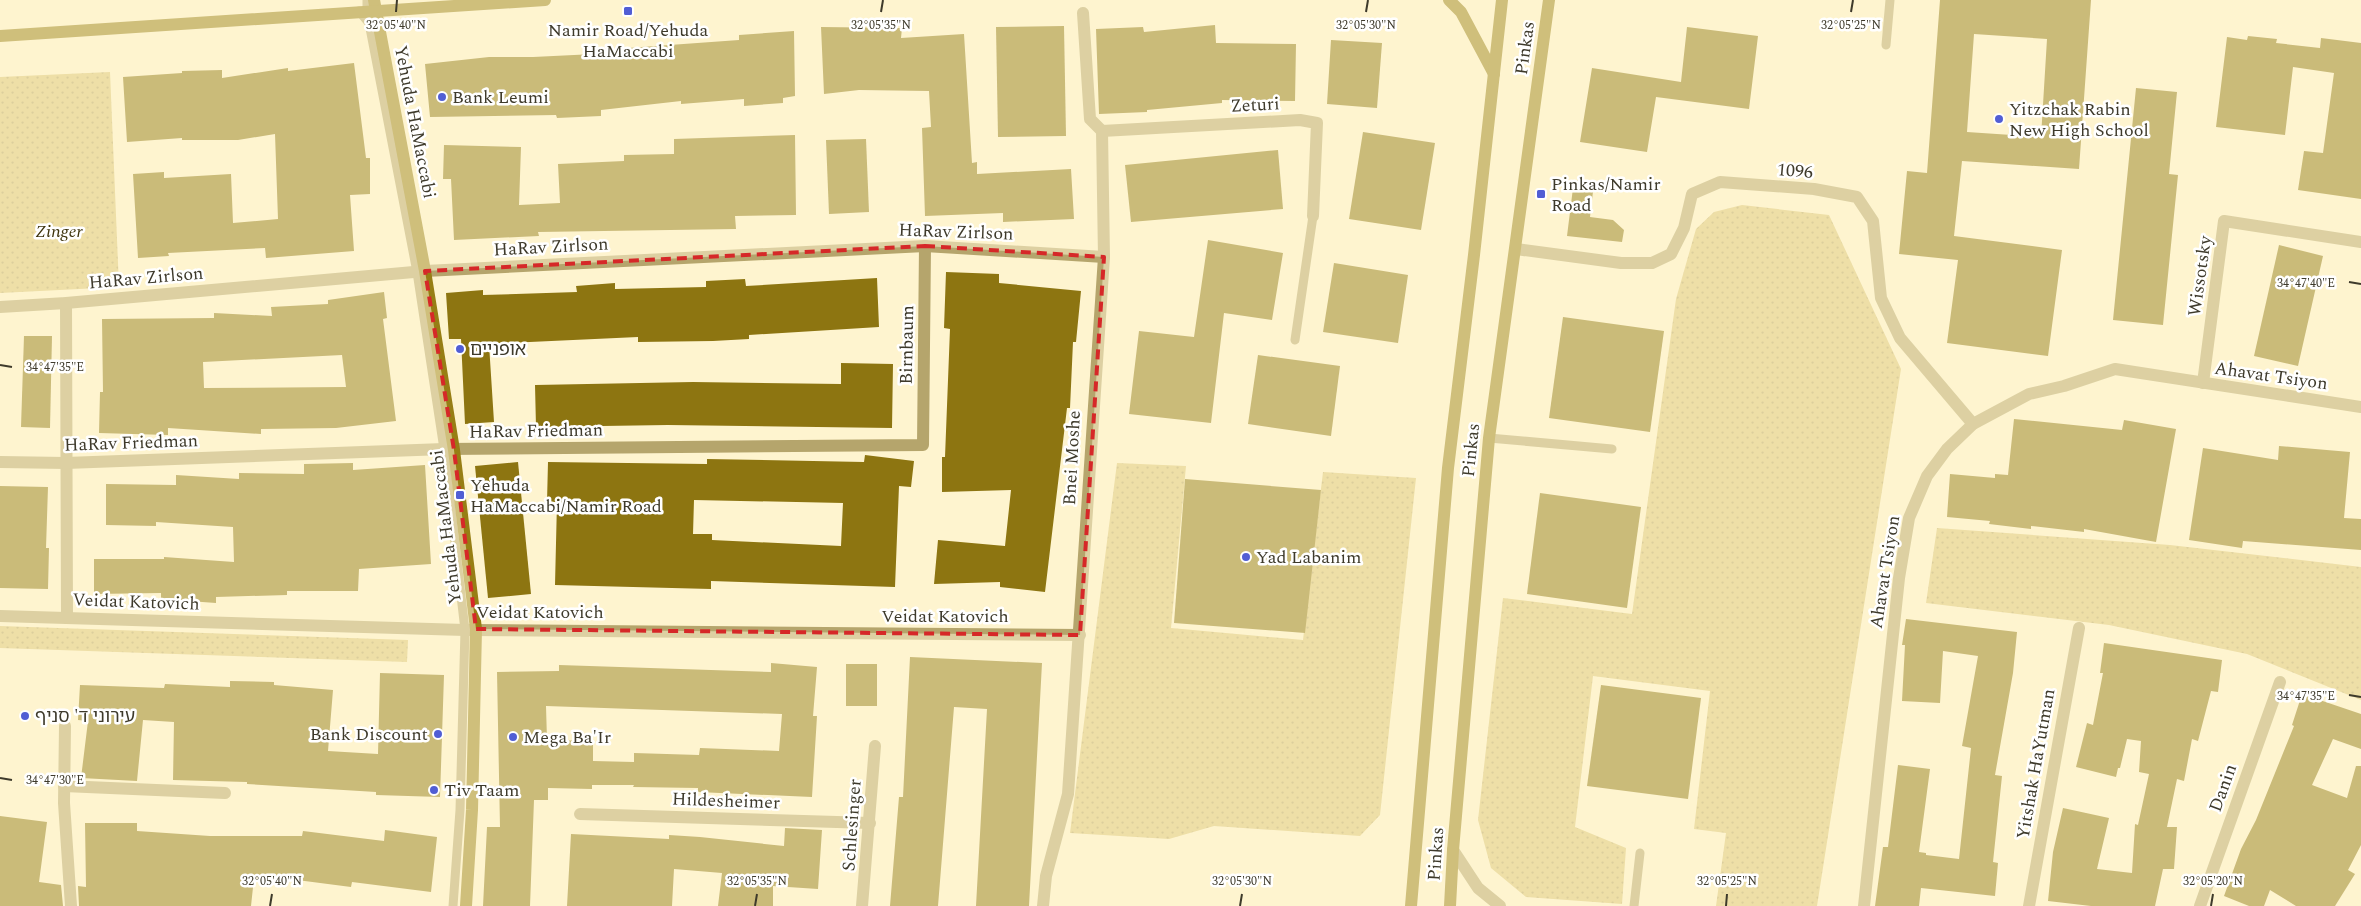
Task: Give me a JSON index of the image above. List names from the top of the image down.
{
  "streets": {
    "main road": ["Pinkas", "Yehuda HaMaccabi"],
    "street": [
      "Zeturi",
      "1096",
      "HaRav Zirlson",
      "Wissotsky",
      "Birnbaum",
      "Ahavat Tsiyon",
      "HaRav Friedman",
      "Bnei Moshe",
      "Veidat Katovich",
      "Yitshak HaYutman",
      "Danin",
      "Hildesheimer",
      "Schlesinger"
    ]
  },
  "crossings": [
    ["Pinkas", "1096"],
    ["Zeturi", "Bnei Moshe"],
    ["Yehuda HaMaccabi", "HaRav Zirlson"],
    ["Yehuda HaMaccabi", "HaRav Friedman"],
    ["Yehuda HaMaccabi", "Veidat Katovich"],
    ["1096", "Ahavat Tsiyon"],
    ["HaRav Zirlson", "Birnbaum"],
    ["HaRav Zirlson", "Bnei Moshe"],
    ["Wissotsky", "Ahavat Tsiyon"],
    ["Birnbaum", "HaRav Friedman"],
    ["Bnei Moshe", "Veidat Katovich"],
    ["Hildesheimer", "Schlesinger"]
  ],
  "parks": ["Zinger"],
  "places": {
    "transit": ["Namir Road/Yehuda HaMaccabi", "Pinkas/Namir Road", "Yehuda HaMaccabi/Namir Road"],
    "other": [
      "Bank Leumi",
      "Yitzchak Rabin New High School",
      "אופניים",
      "Yad Labanim",
      "עירוני ד' סניף",
      "Bank Discount",
      "Mega Ba'Ir",
      "Tiv Taam"
    ]
  },
  "coordinates": [
    "32°05'40\"N",
    "32°05'35\"N",
    "32°05'30\"N",
    "32°05'25\"N",
    "34°47'40\"E",
    "34°47'35\"E",
    "34°47'30\"E",
    "32°05'20\"N"
  ]
}
